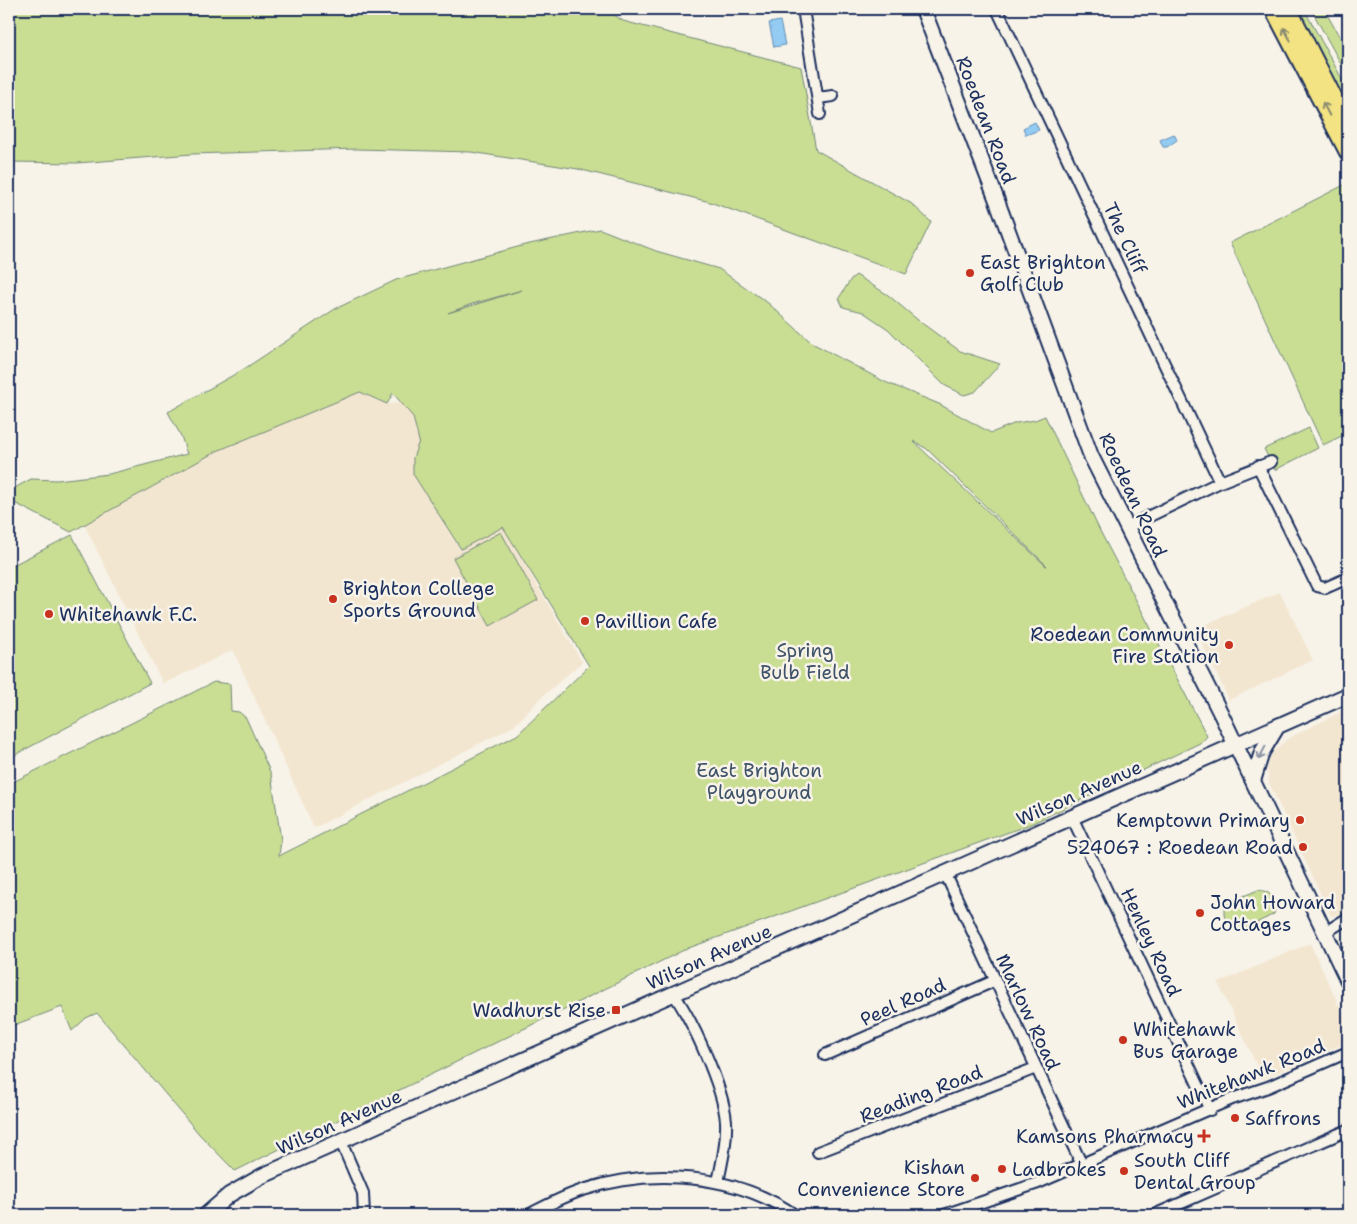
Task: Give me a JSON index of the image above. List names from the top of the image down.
{
  "streets": {
    "street": [
      "Roedean Road",
      "The Cliff",
      "Wilson Avenue",
      "Henley Road",
      "Peel Road",
      "Marlow Road",
      "Whitehawk Road",
      "Reading Road"
    ]
  },
  "crossings": [
    ["Roedean Road", "Wilson Avenue"],
    ["Wilson Avenue", "Henley Road"],
    ["Wilson Avenue", "Marlow Road"],
    ["Henley Road", "Whitehawk Road"],
    ["Peel Road", "Marlow Road"],
    ["Marlow Road", "Whitehawk Road"],
    ["Marlow Road", "Reading Road"]
  ],
  "parks": ["Spring Bulb Field", "East Brighton Playground"],
  "places": {
    "other": [
      "East Brighton Golf Club",
      "Brighton College Sports Ground",
      "Whitehawk F.C.",
      "Pavillion Cafe",
      "Roedean Community Fire Station",
      "Kemptown Primary",
      "524067 : Roedean Road",
      "John Howard Cottages",
      "Whitehawk Bus Garage",
      "Saffrons",
      "Ladbrokes",
      "South Cliff Dental Group",
      "Kishan Convenience Store"
    ],
    "transit": ["Wadhurst Rise"],
    "health": ["Kamsons Pharmacy"]
  }
}
